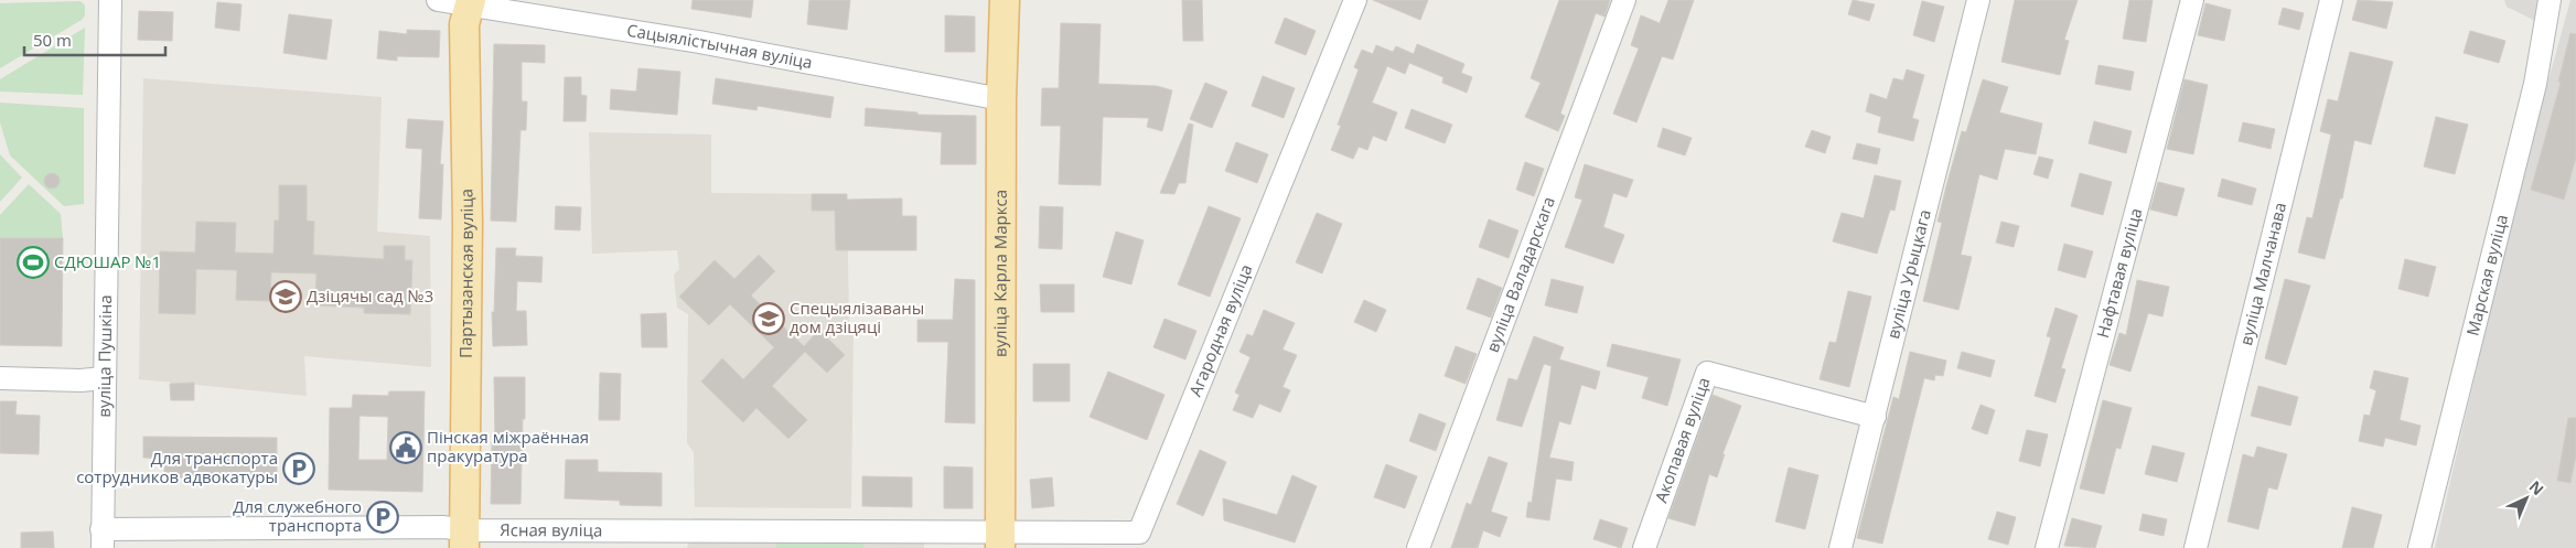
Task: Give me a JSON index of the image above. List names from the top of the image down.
{
  "streets": {
    "main road": ["Партызанская вуліца", "вуліца Карла Маркса"],
    "street": [
      "Сацыялістычная вуліца",
      "вуліца Валадарскага",
      "Нафтавая вуліца",
      "вуліца Малчанава",
      "вуліца Урыцкага",
      "Марская вуліца",
      "Агародная вуліца",
      "вуліца Пушкіна",
      "Акопавая вуліца",
      "Ясная вуліца"
    ]
  },
  "crossings": [
    ["Сацыялістычная вуліца", "Партызанская вуліца"],
    ["Сацыялістычная вуліца", "вуліца Карла Маркса"],
    ["Партызанская вуліца", "Ясная вуліца"],
    ["вуліца Карла Маркса", "Агародная вуліца"],
    ["вуліца Карла Маркса", "Ясная вуліца"],
    ["вуліца Урыцкага", "Акопавая вуліца"],
    ["Агародная вуліца", "Ясная вуліца"],
    ["вуліца Пушкіна", "Ясная вуліца"]
  ],
  "places": {
    "sports": ["СДЮШАР №1"],
    "school or university": ["Дзіцячы сад №3", "Спецыялізаваны дом дзіцяці"],
    "public building": ["Пінская міжраённая пракуратура"],
    "parking": ["Для транспорта сотрудников адвокатуры", "Для служебного транспорта"]
  },
  "scale_bar": "50 m",
  "north": "top right"
}
